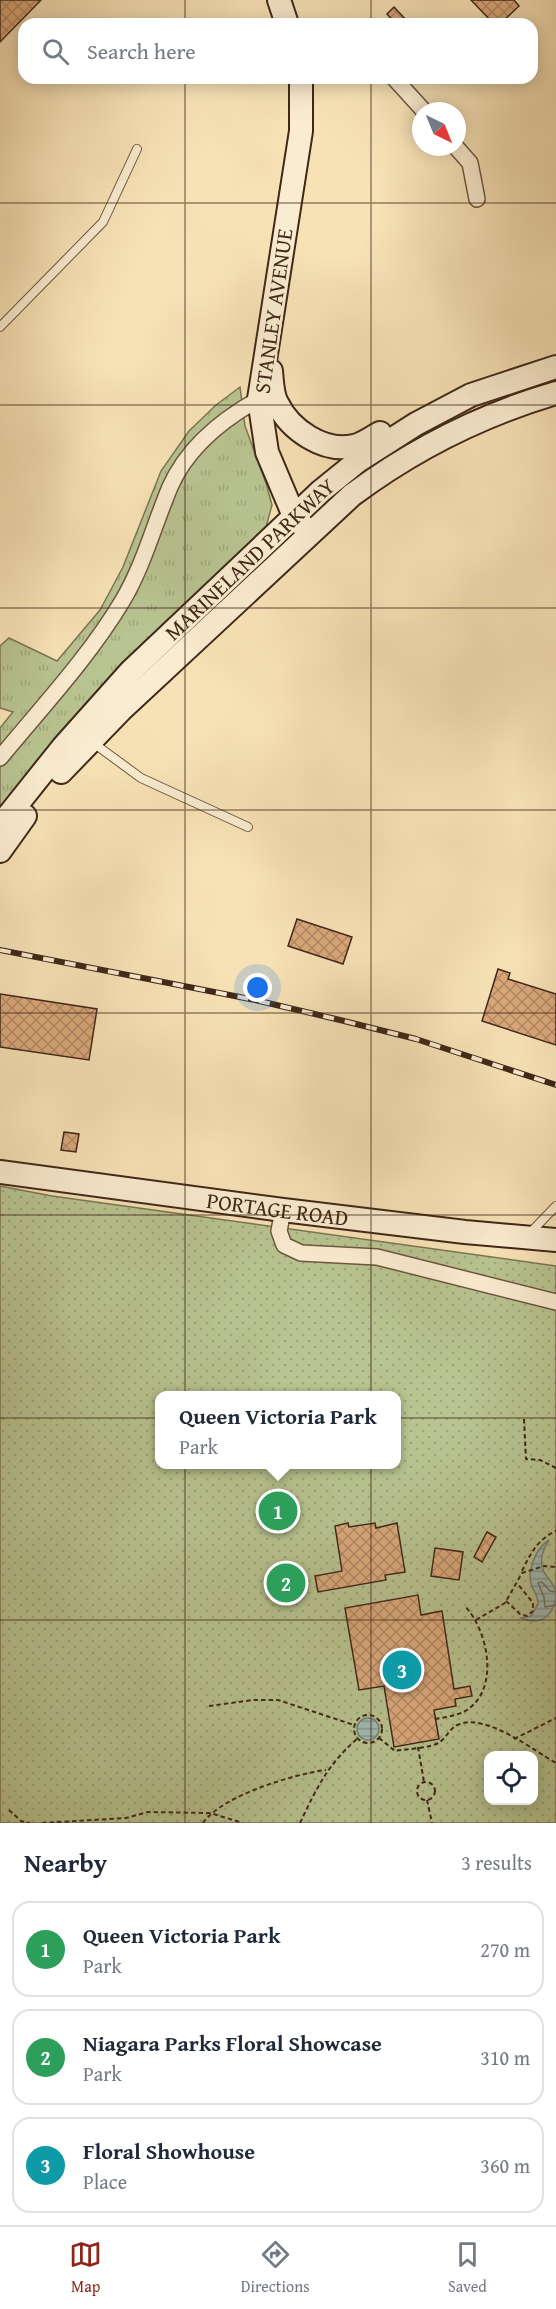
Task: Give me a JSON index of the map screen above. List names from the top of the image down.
{
  "streets": {
    "main road": ["STANLEY AVENUE", "MARINELAND PARKWAY", "PORTAGE ROAD"]
  },
  "crossings": [
    ["STANLEY AVENUE", "MARINELAND PARKWAY"]
  ],
  "north": "bottom right",
  "page": {
    "search": "Search here",
    "popup": ["Queen Victoria Park", "Park"],
    "pins": ["1", "2", "3"],
    "heading": ["Nearby", "3 results"],
    "list": [
      {
        "mark": "1",
        "name": "Queen Victoria Park",
        "note": "Park",
        "value": "270 m"
      },
      {
        "mark": "2",
        "name": "Niagara Parks Floral Showcase",
        "note": "Park",
        "value": "310 m"
      },
      {
        "mark": "3",
        "name": "Floral Showhouse",
        "note": "Place",
        "value": "360 m"
      }
    ],
    "nav": ["Map", "Directions", "Saved"]
  }
}
